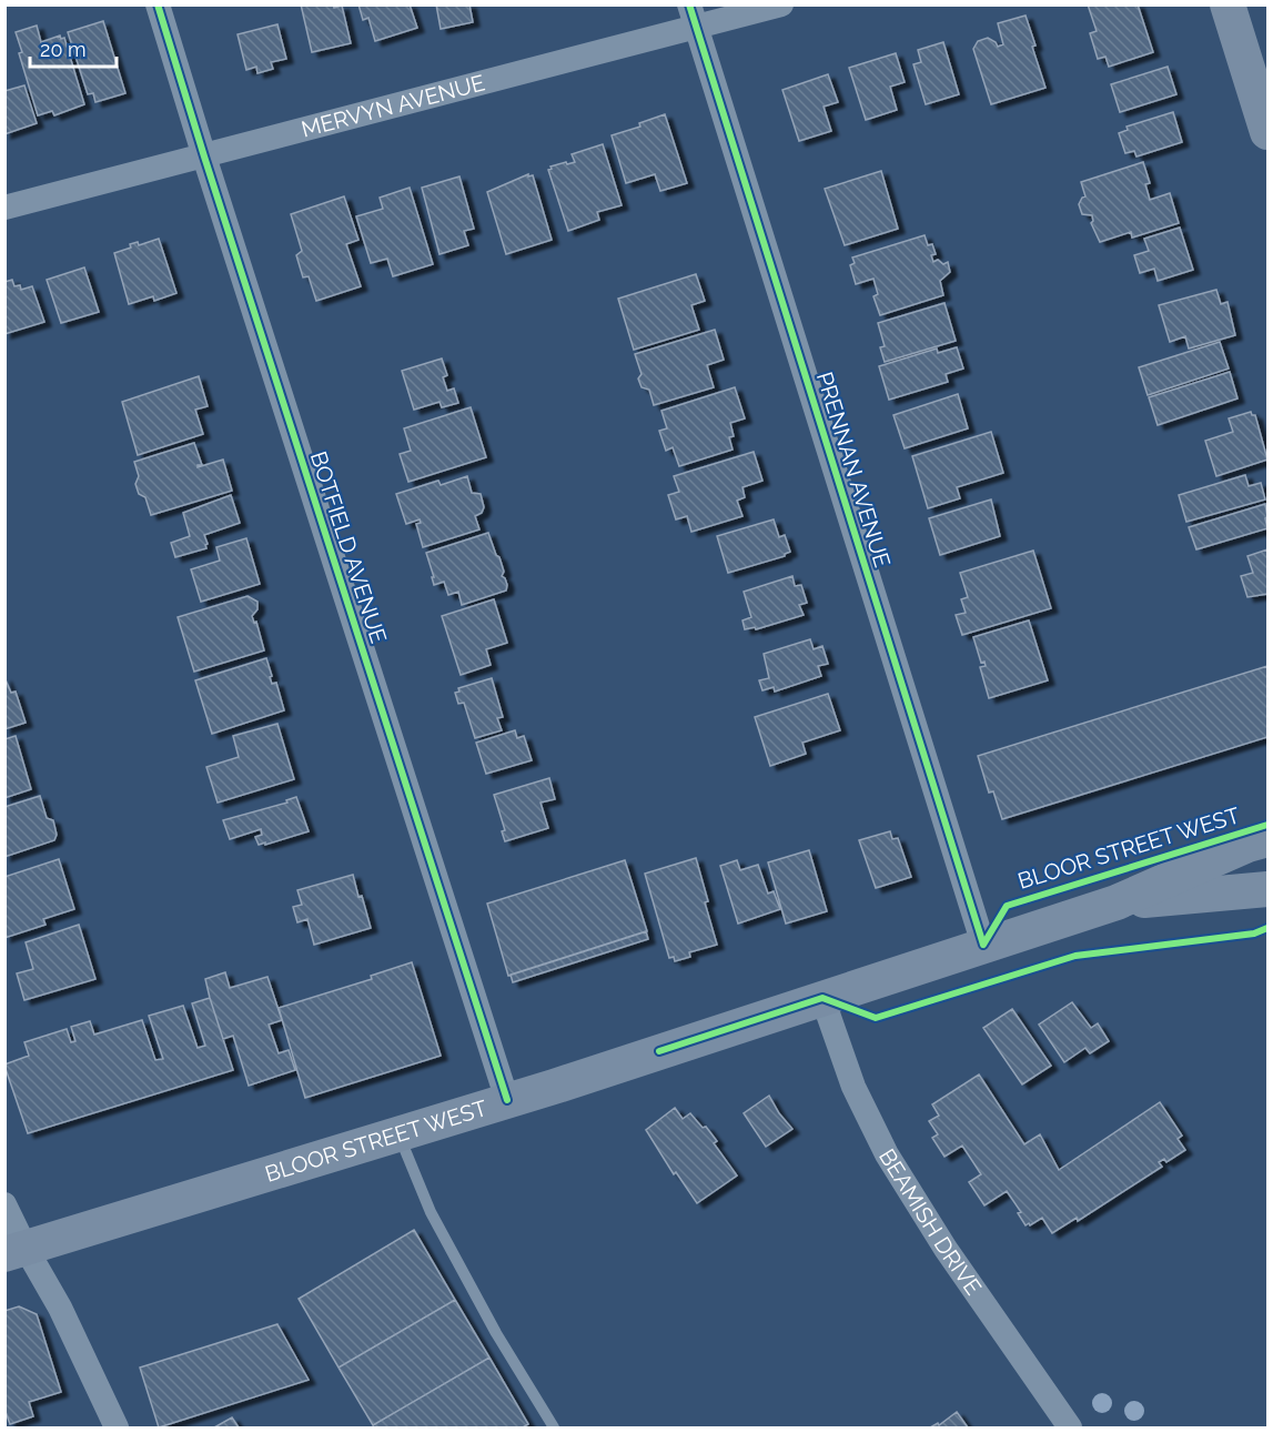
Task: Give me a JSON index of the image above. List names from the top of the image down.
{
  "streets": {
    "main road": ["BLOOR STREET WEST"],
    "street": [
      "MERVYN AVENUE",
      "PRENNAN AVENUE",
      "BOTFIELD AVENUE",
      "BEAMISH DRIVE"
    ]
  },
  "crossings": [
    ["MERVYN AVENUE", "PRENNAN AVENUE"],
    ["MERVYN AVENUE", "BOTFIELD AVENUE"],
    ["PRENNAN AVENUE", "BLOOR STREET WEST"],
    ["BOTFIELD AVENUE", "BLOOR STREET WEST"],
    ["BLOOR STREET WEST", "BEAMISH DRIVE"]
  ],
  "scale_bar": "20 m"
}
